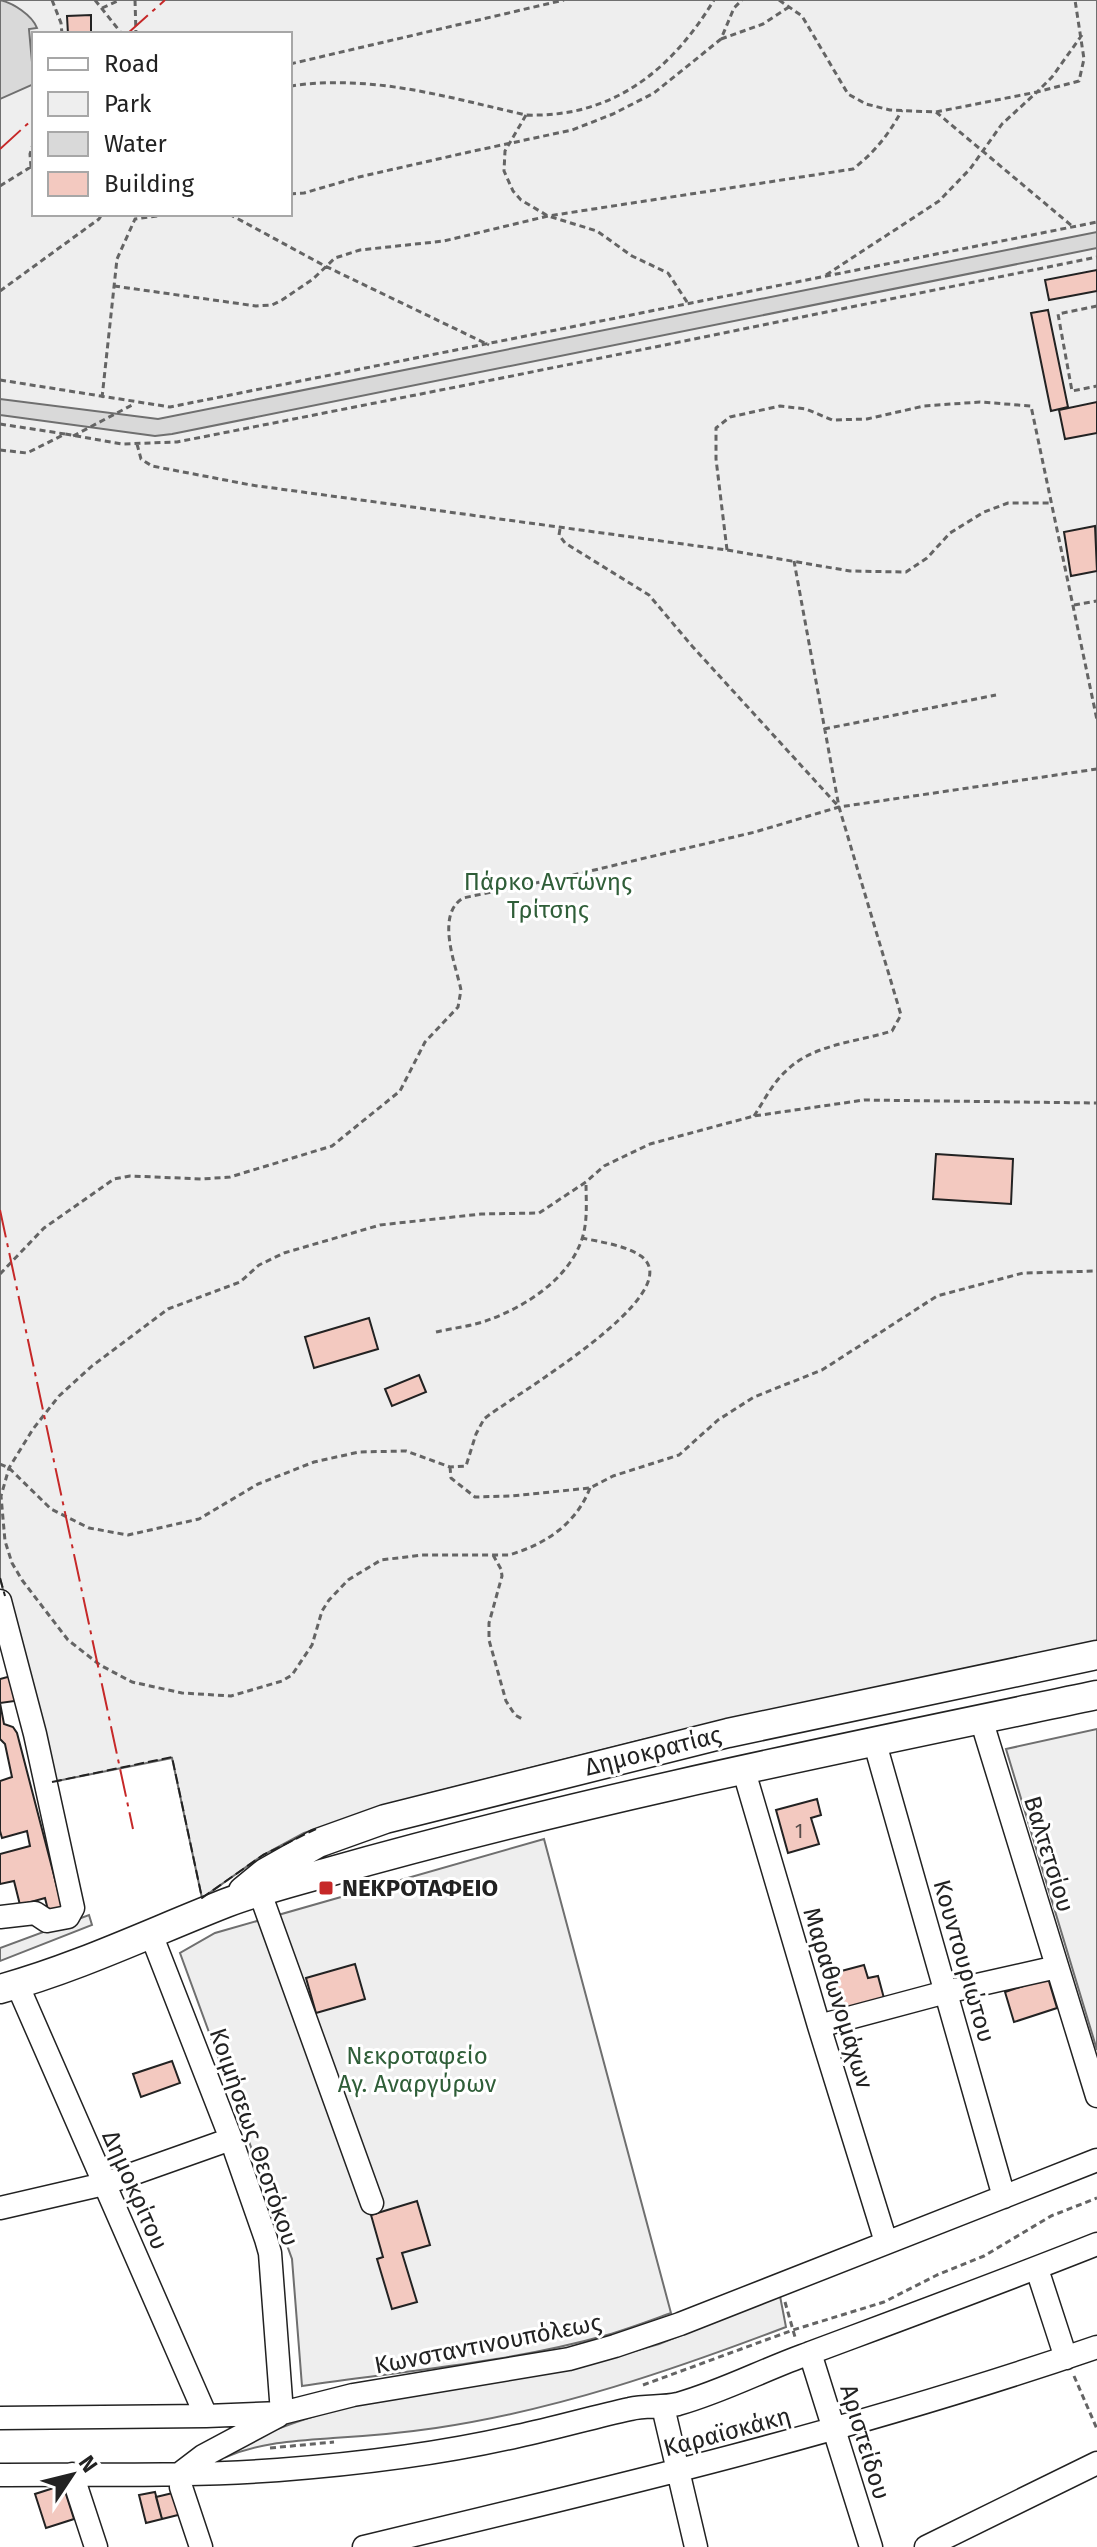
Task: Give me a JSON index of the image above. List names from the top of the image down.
{
  "streets": {
    "main road": ["Δημοκρατίας"],
    "street": [
      "Βαλτετσίου",
      "Κουντουριώτου",
      "Μαραθωνομάχων",
      "Κοιμήσεως Θεοτόκου",
      "Δημοκρίτου",
      "Κωνσταντινουπόλεως",
      "Καραϊσκάκη",
      "Αριστείδου"
    ]
  },
  "crossings": [
    ["Δημοκρατίας", "Βαλτετσίου"],
    ["Δημοκρατίας", "Κουντουριώτου"],
    ["Δημοκρατίας", "Μαραθωνομάχων"],
    ["Δημοκρατίας", "Κοιμήσεως Θεοτόκου"],
    ["Δημοκρατίας", "Δημοκρίτου"],
    ["Κουντουριώτου", "Κωνσταντινουπόλεως"],
    ["Μαραθωνομάχων", "Κωνσταντινουπόλεως"],
    ["Κοιμήσεως Θεοτόκου", "Κωνσταντινουπόλεως"],
    ["Δημοκρίτου", "Κωνσταντινουπόλεως"],
    ["Καραϊσκάκη", "Αριστείδου"]
  ],
  "parks": ["Πάρκο Αντώνης Τρίτσης", "Νεκροταφείο Αγ. Αναργύρων"],
  "places": {
    "transit": ["ΝΕΚΡΟΤΑΦΕΙΟ"]
  },
  "house_numbers": ["1"],
  "legend": [
    "Road",
    "Park",
    "Water",
    "Building"
  ],
  "north": "top right"
}
